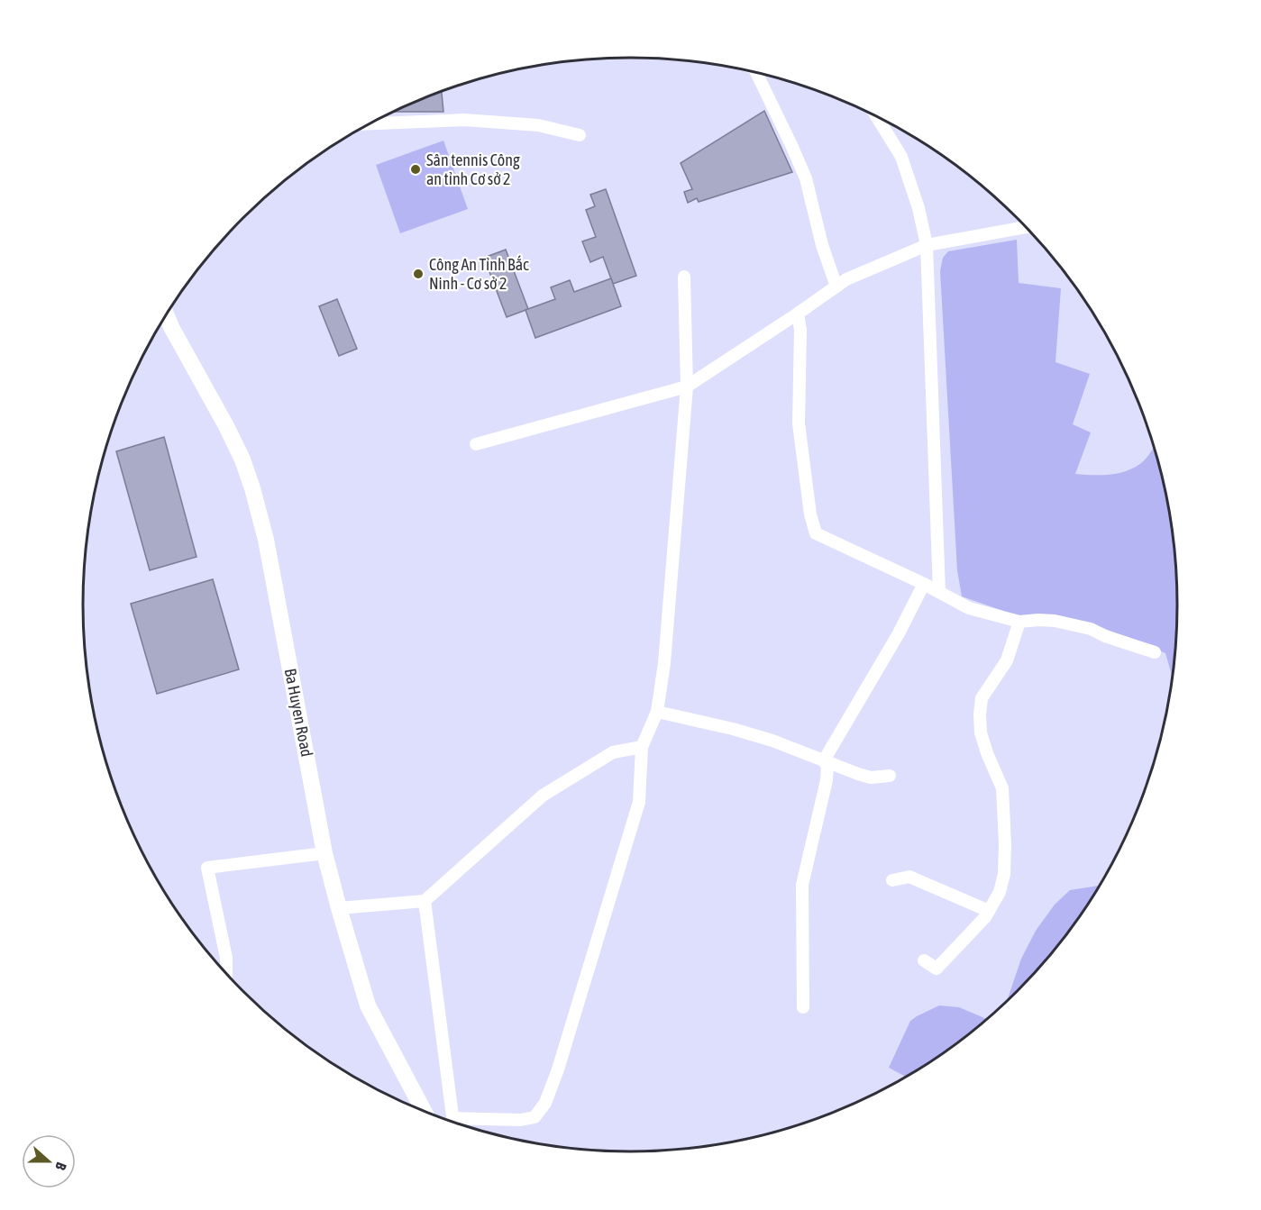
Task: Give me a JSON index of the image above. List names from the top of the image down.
{
  "streets": {
    "street": ["Ba Huyen Road"]
  },
  "places": ["Sân tennis Công an tỉnh Cơ sở 2", "Công An Tỉnh Bắc Ninh - Cơ sở 2"],
  "north": "right"
}
